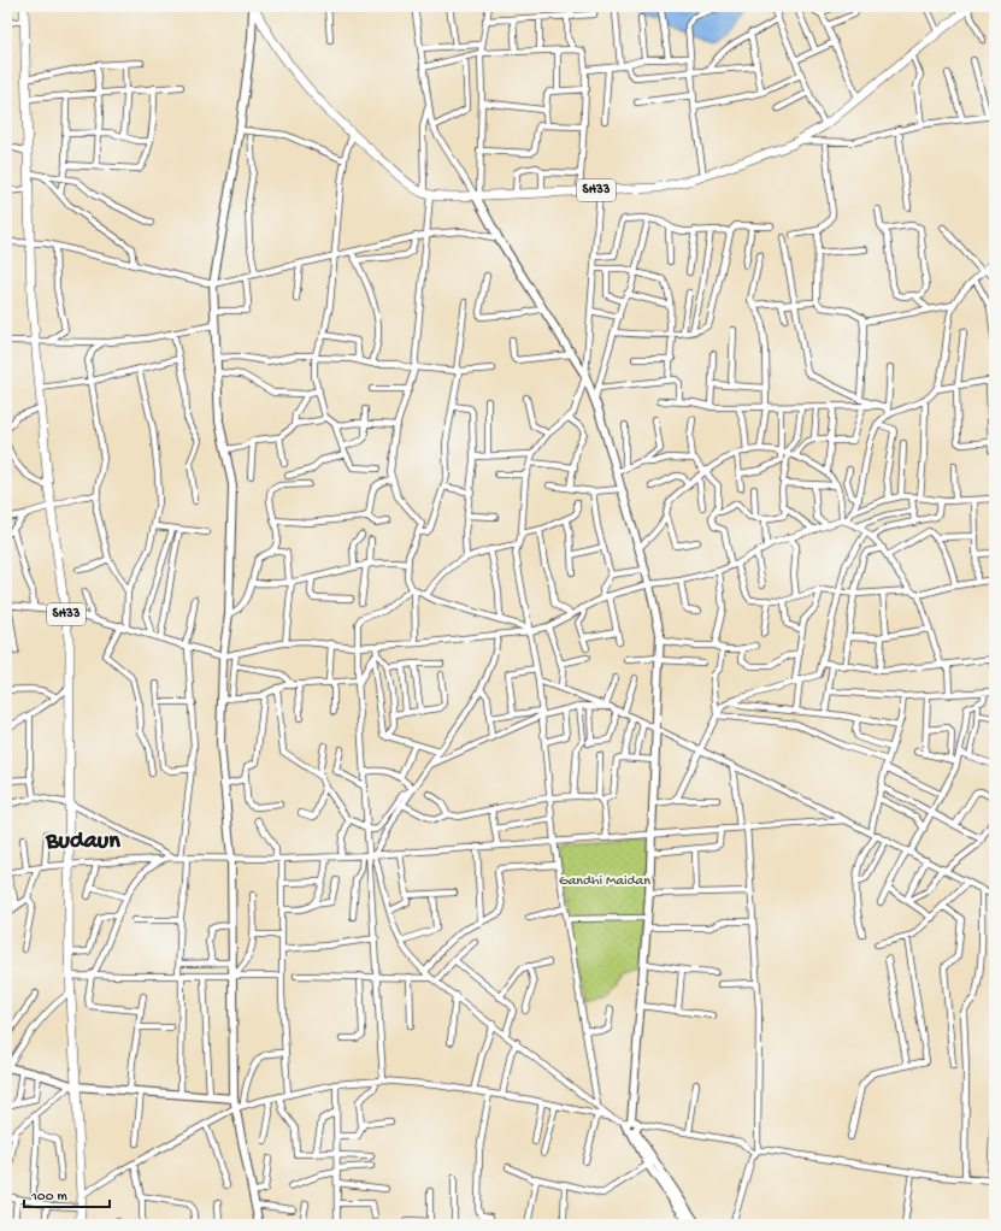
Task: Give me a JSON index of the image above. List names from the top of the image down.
{
  "streets": {
    "main road": ["SH33"]
  },
  "districts": ["Budaun"],
  "parks": ["Gandhi Maidan"],
  "scale_bar": "100 m"
}
